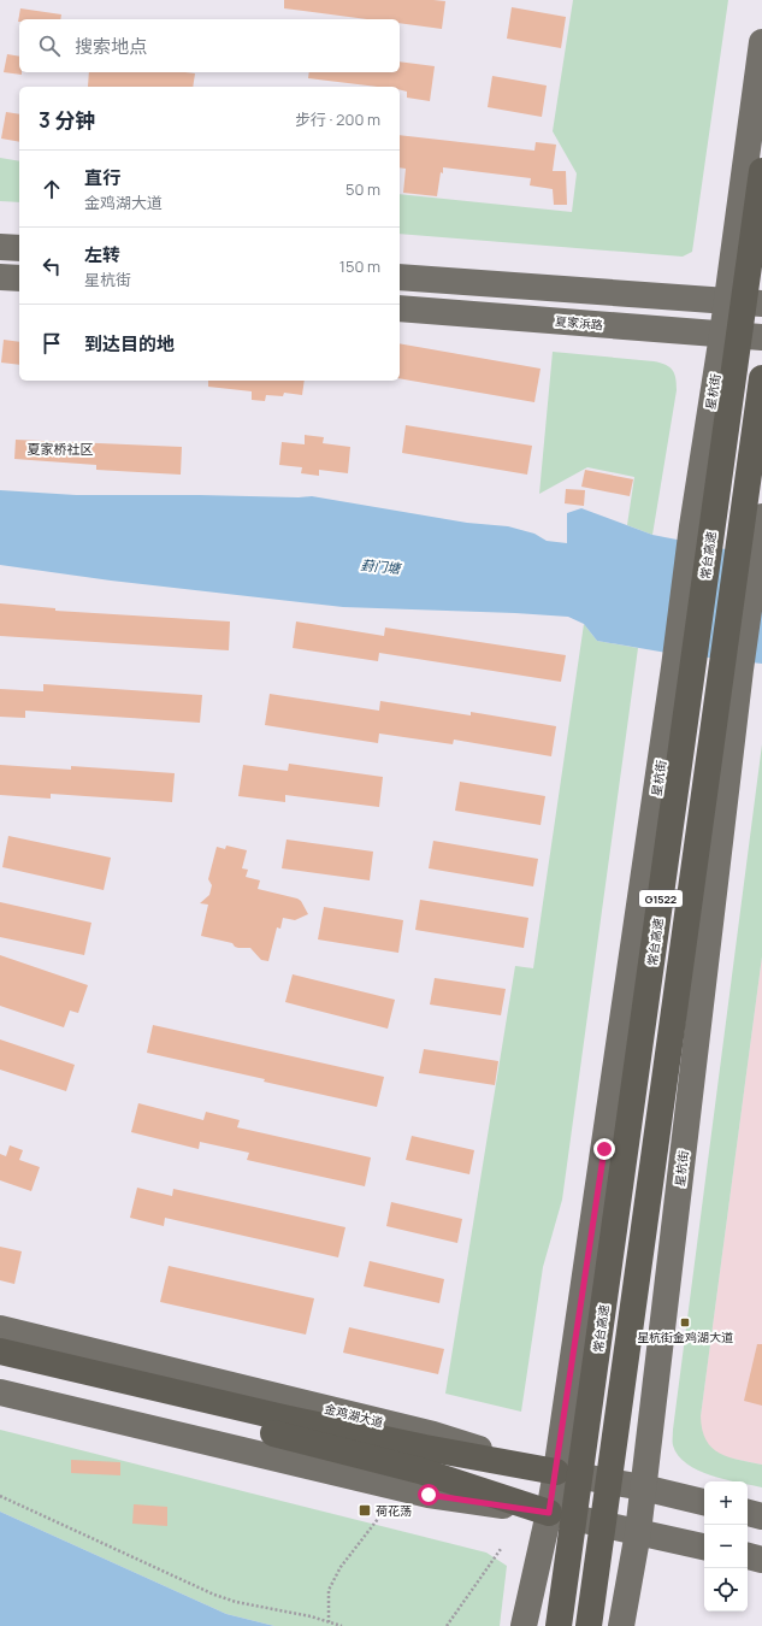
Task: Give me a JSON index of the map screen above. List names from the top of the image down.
{
  "streets": {
    "highway": ["常台高速", "G1522"],
    "main road": ["夏家浜路", "星杭街", "金鸡湖大道"]
  },
  "crossings": [
    ["夏家浜路", "星杭街"],
    ["星杭街", "金鸡湖大道"]
  ],
  "districts": ["夏家桥社区"],
  "water": ["葑门塘"],
  "places": {
    "transit": ["星杭街金鸡湖大道", "荷花荡"]
  },
  "page": {
    "search": "搜索地点",
    "heading": ["3 分钟", "步行 · 200 m"],
    "list": [
      ["直行", "金鸡湖大道", "50 m"],
      ["左转", "星杭街", "150 m"],
      "到达目的地"
    ],
    "map_buttons": ["+", "−"]
  }
}
